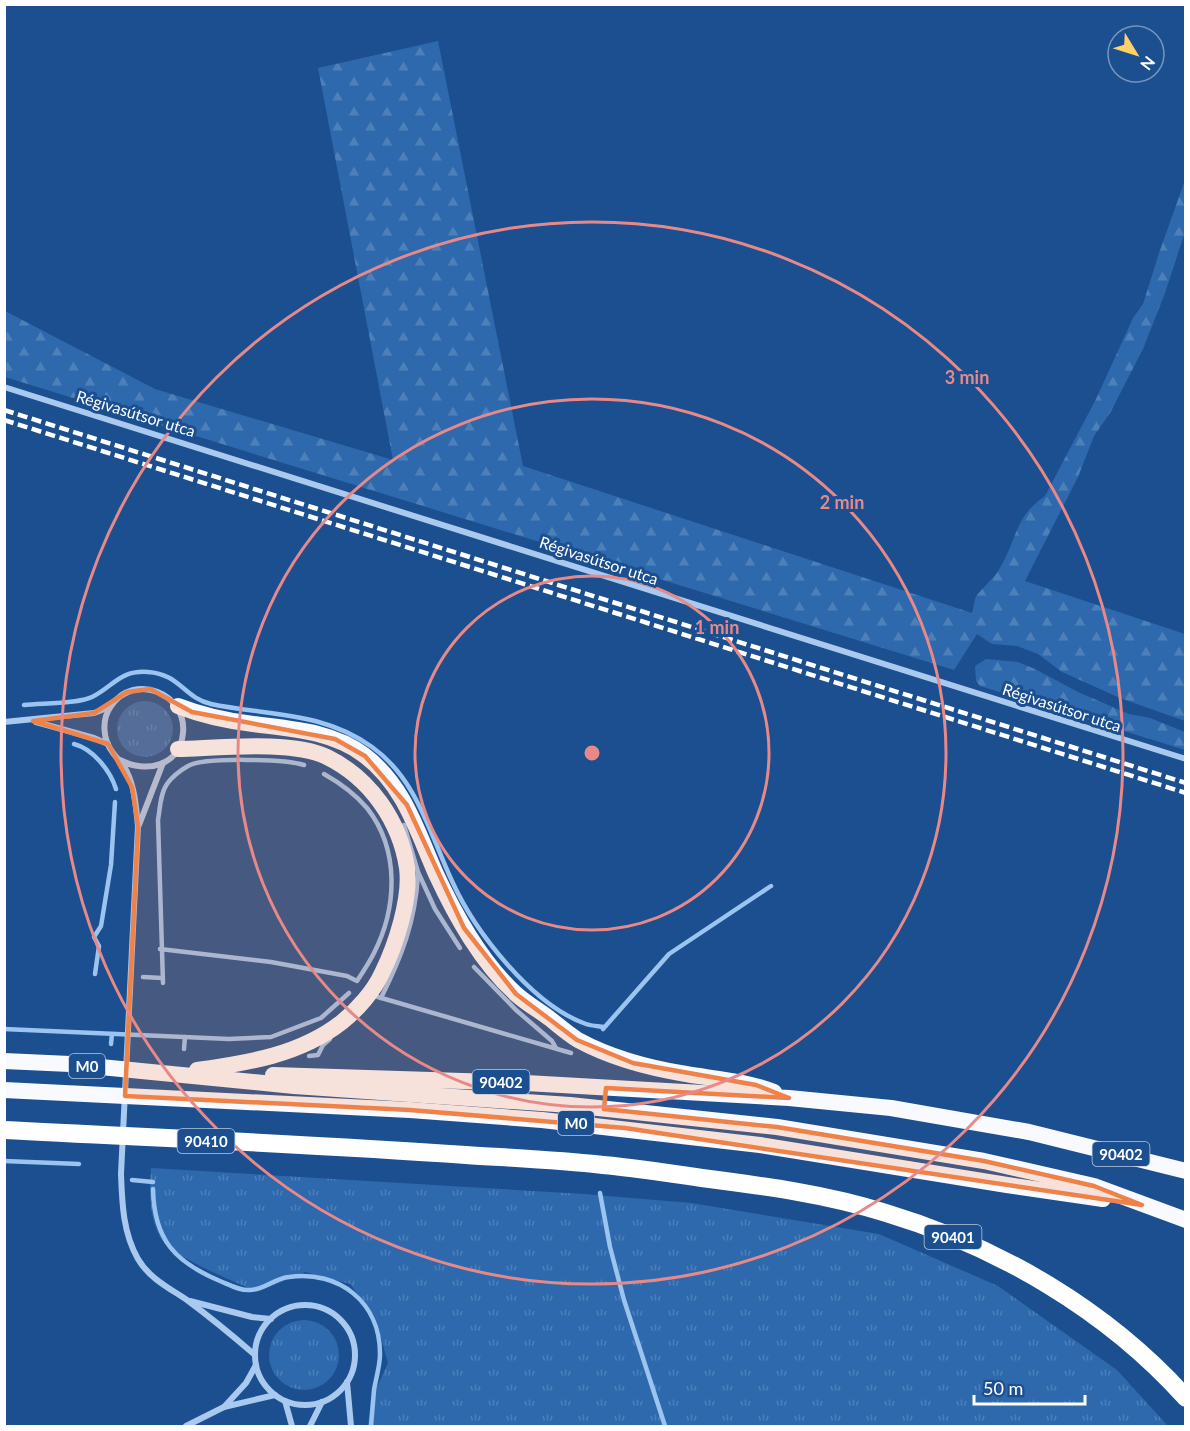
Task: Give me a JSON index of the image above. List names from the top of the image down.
{
  "streets": {
    "highway": [
      "M0",
      "90402",
      "90410",
      "90401"
    ],
    "street": ["Régivasútsor utca"]
  },
  "crossings": [
    ["M0", "90402"],
    ["90410", "90401"]
  ],
  "scale_bar": "50 m",
  "north": "bottom right",
  "rings": ["3 min", "2 min", "1 min"]
}
